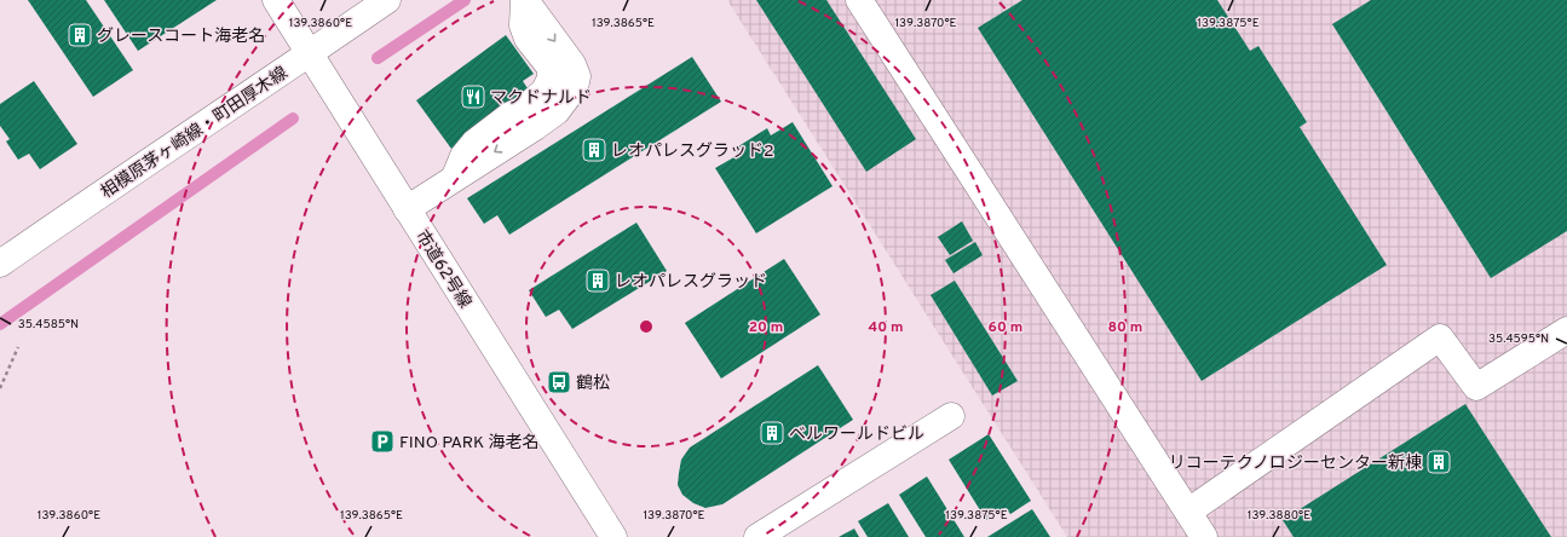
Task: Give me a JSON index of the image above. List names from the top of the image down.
{
  "streets": {
    "street": ["相模原茅ヶ崎線・町田厚木線", "市道62号線"]
  },
  "crossings": [
    ["相模原茅ヶ崎線・町田厚木線", "市道62号線"]
  ],
  "places": {
    "building": [
      "グレースコート海老名",
      "レオパレスグラッド2",
      "レオパレスグラッド",
      "ベルワールドビル",
      "リコーテクノロジーセンター新棟"
    ],
    "restaurant": ["マクドナルド"],
    "bus stop": ["鶴松"],
    "parking": ["FINO PARK 海老名"]
  },
  "coordinates": [
    "139.3860°E",
    "139.3865°E",
    "139.3870°E",
    "139.3875°E",
    "35.4585°N",
    "35.4595°N",
    "139.3880°E"
  ],
  "rings": [
    "20 m",
    "40 m",
    "60 m",
    "80 m"
  ]
}
